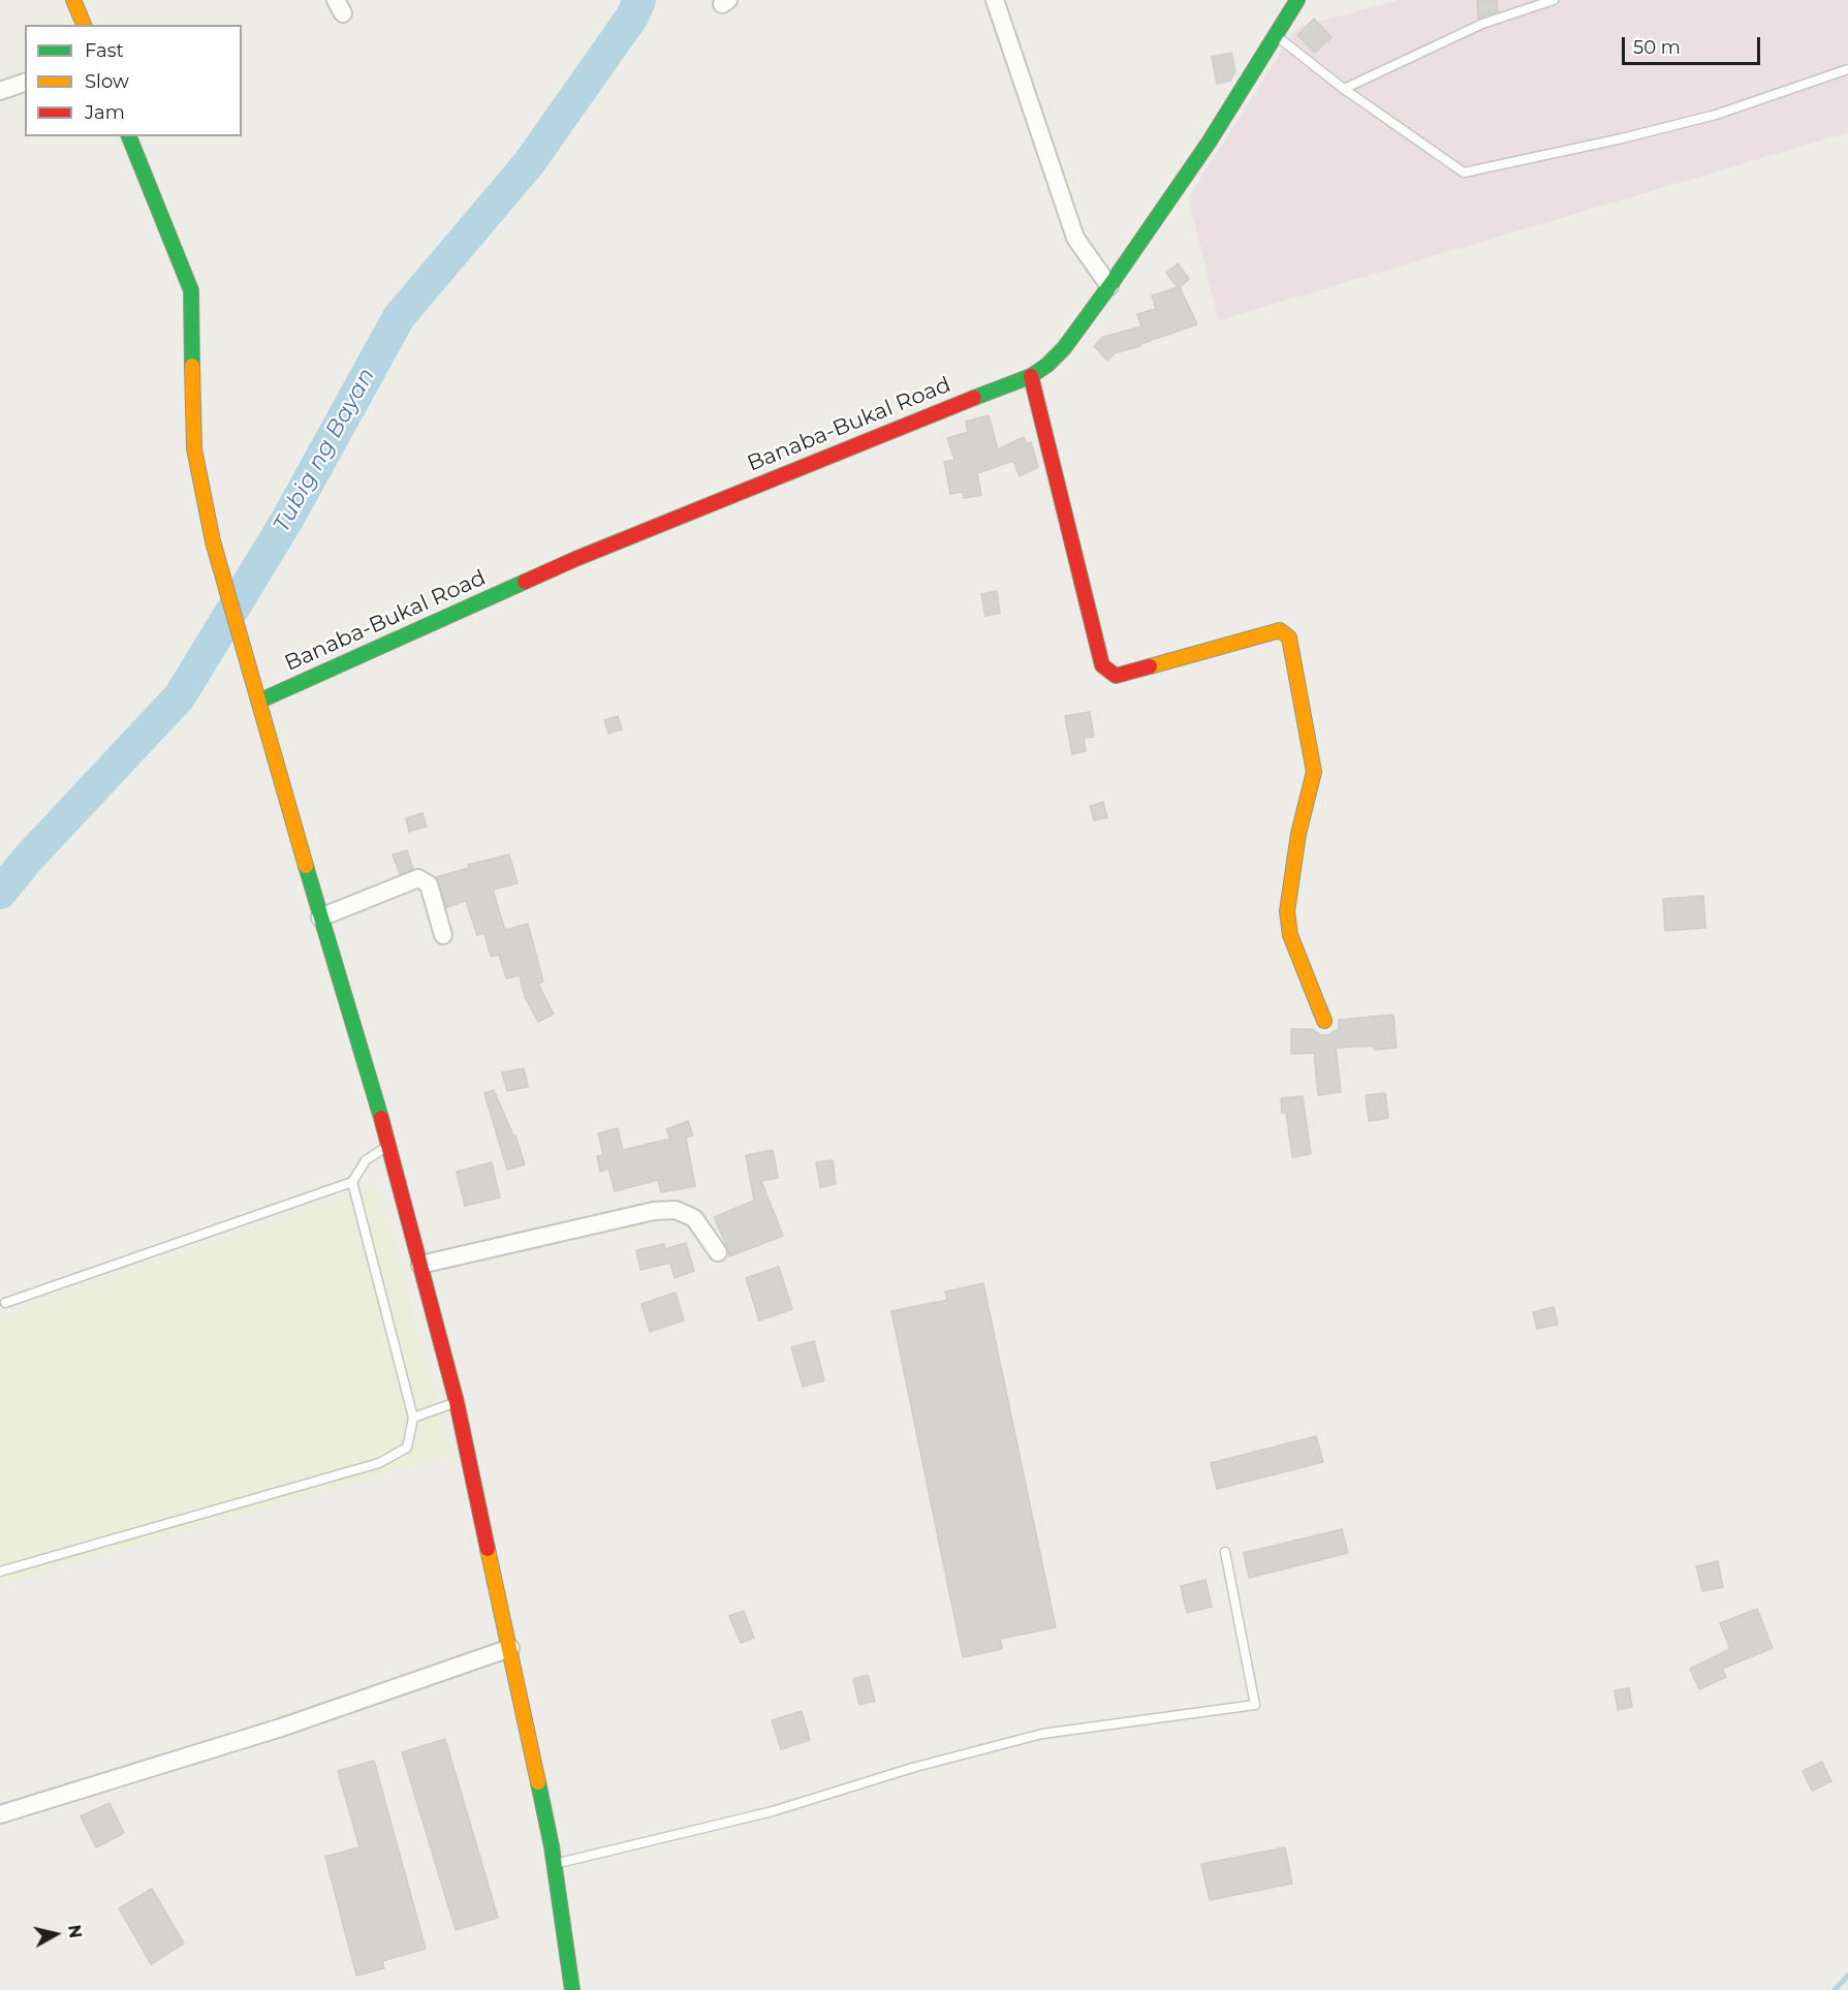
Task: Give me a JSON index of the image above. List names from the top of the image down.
{
  "streets": {
    "street": ["Banaba-Bukal Road"]
  },
  "water": ["Tubig ng Bayan"],
  "legend": ["Fast", "Slow", "Jam"],
  "scale_bar": "50 m",
  "north": "right"
}
